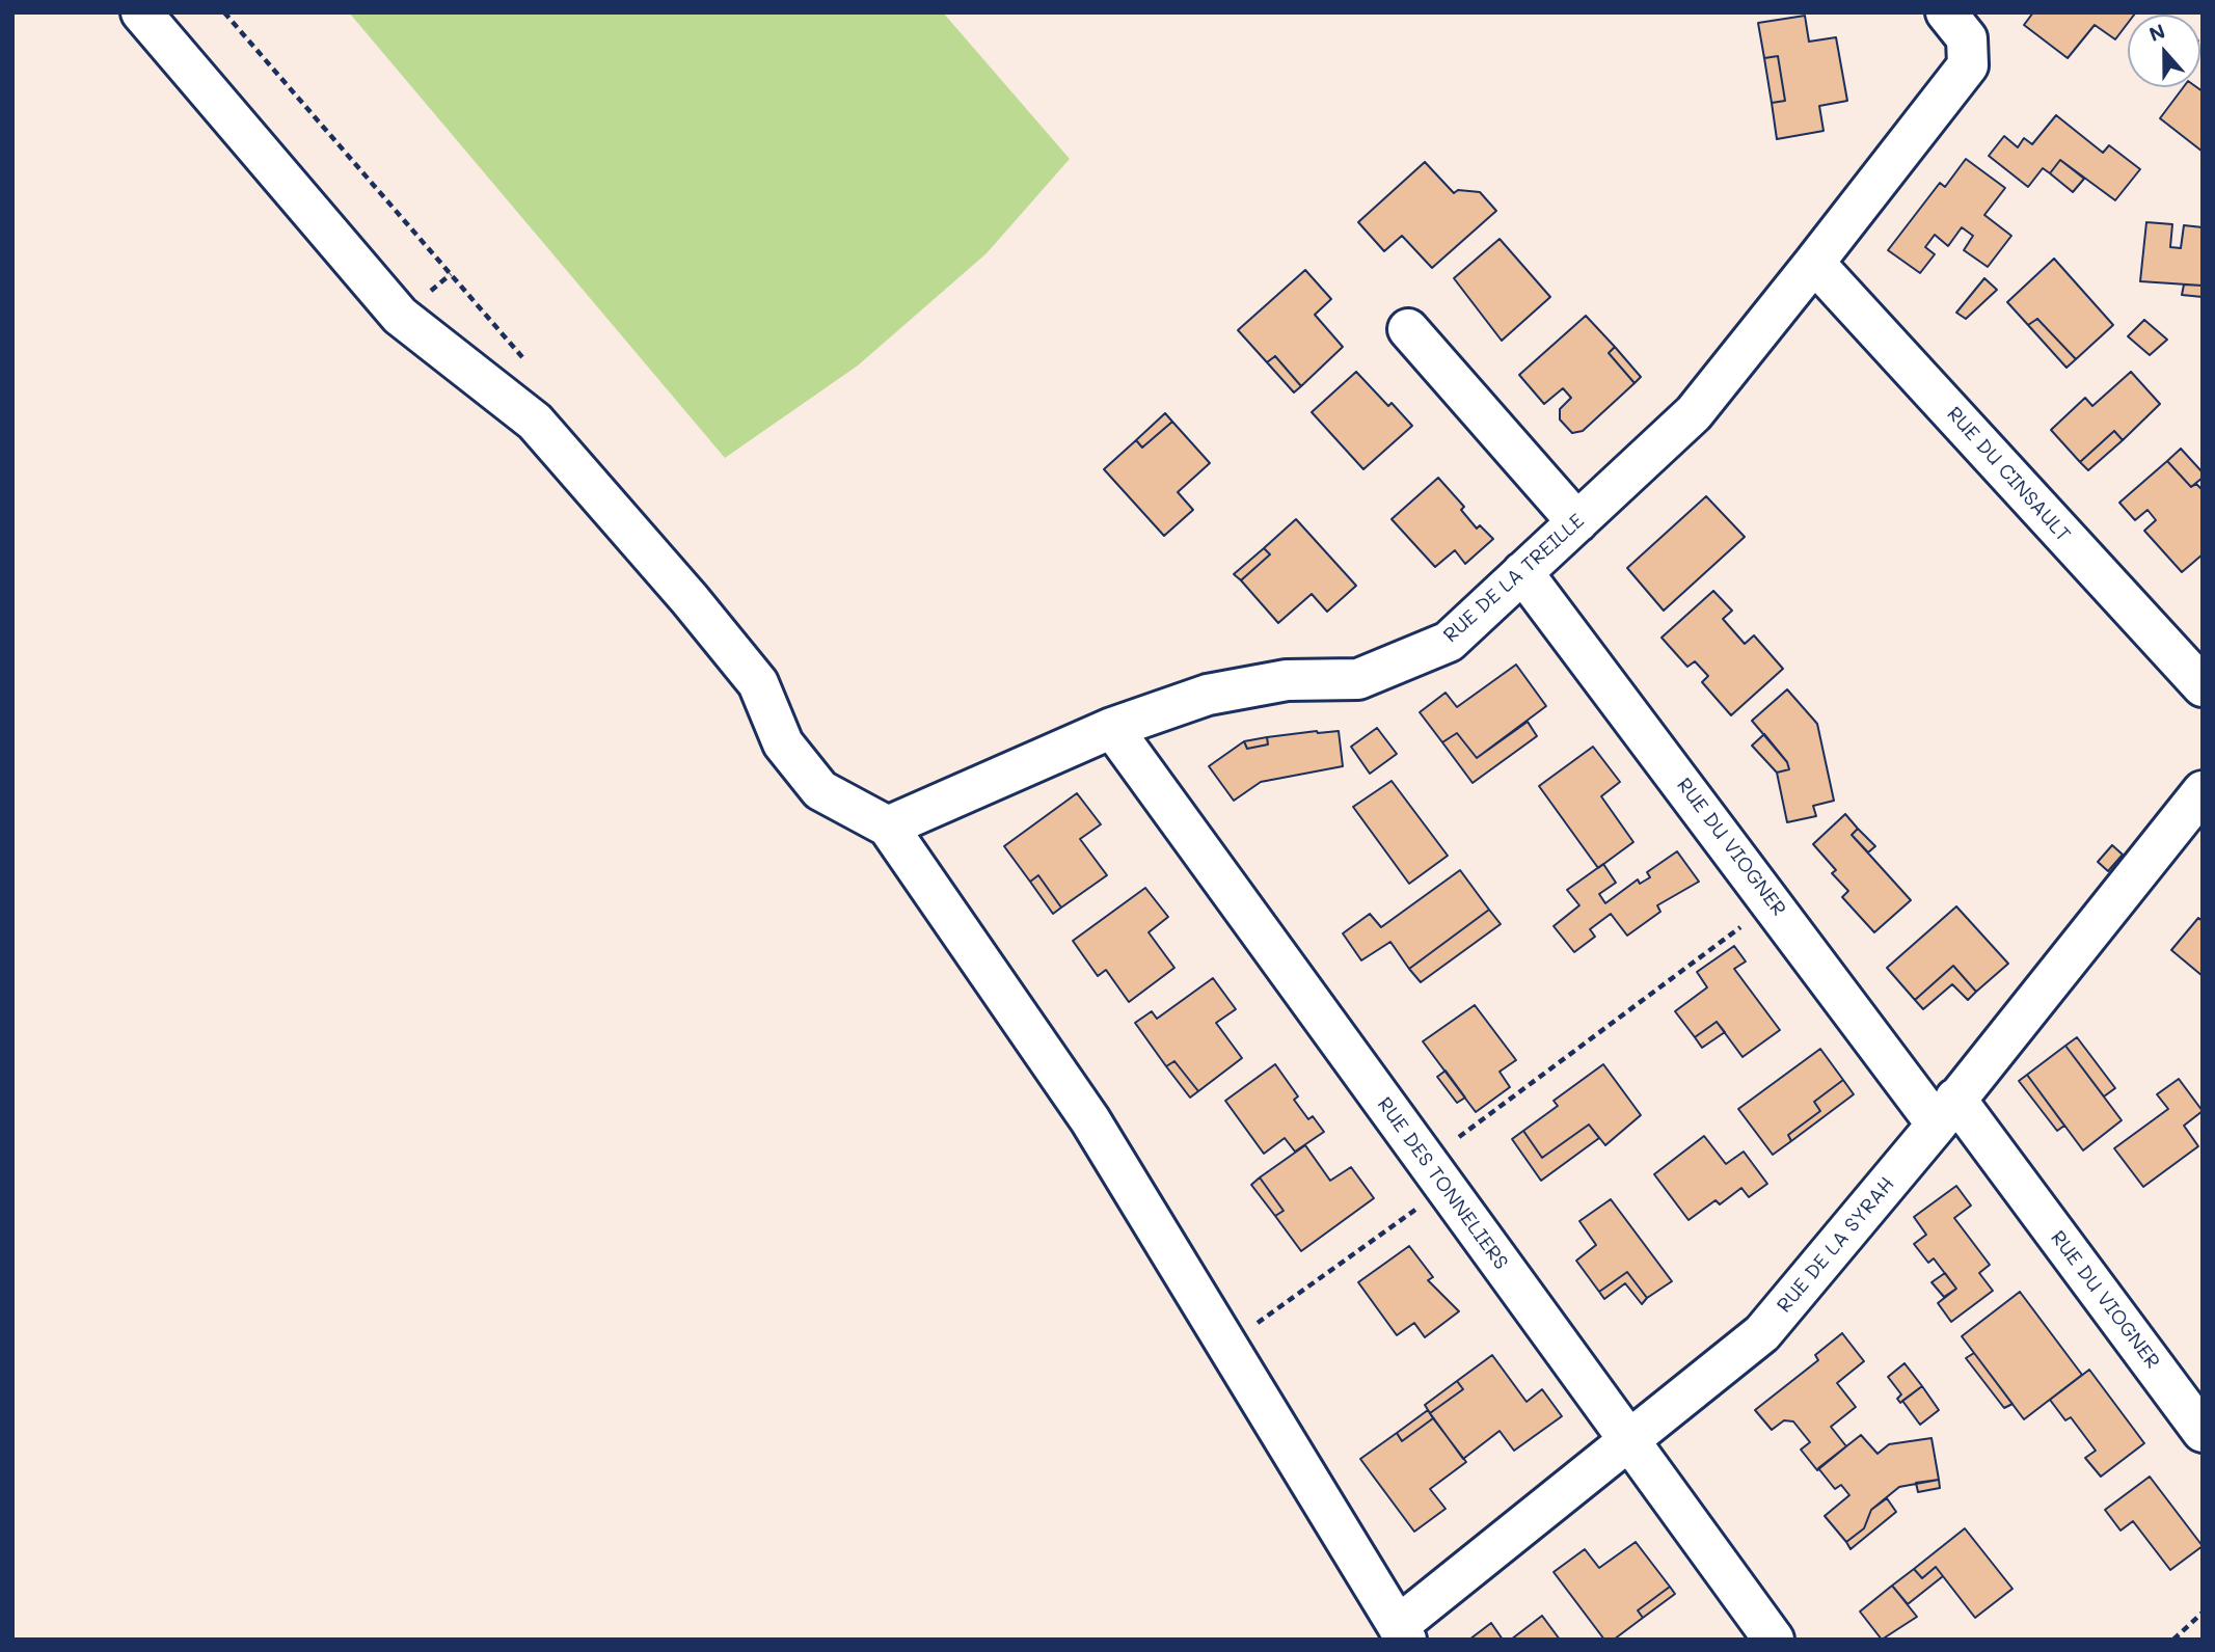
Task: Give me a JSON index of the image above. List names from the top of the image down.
{
  "streets": {
    "street": [
      "RUE DU CINSAULT",
      "RUE DE LA TREILLE",
      "RUE DU VIOGNER",
      "RUE DES TONNELIERS",
      "RUE DE LA SYRAH"
    ]
  },
  "crossings": [
    ["RUE DU CINSAULT", "RUE DE LA TREILLE"],
    ["RUE DE LA TREILLE", "RUE DU VIOGNER"],
    ["RUE DE LA TREILLE", "RUE DES TONNELIERS"],
    ["RUE DU VIOGNER", "RUE DE LA SYRAH"],
    ["RUE DES TONNELIERS", "RUE DE LA SYRAH"]
  ],
  "north": "top"
}
